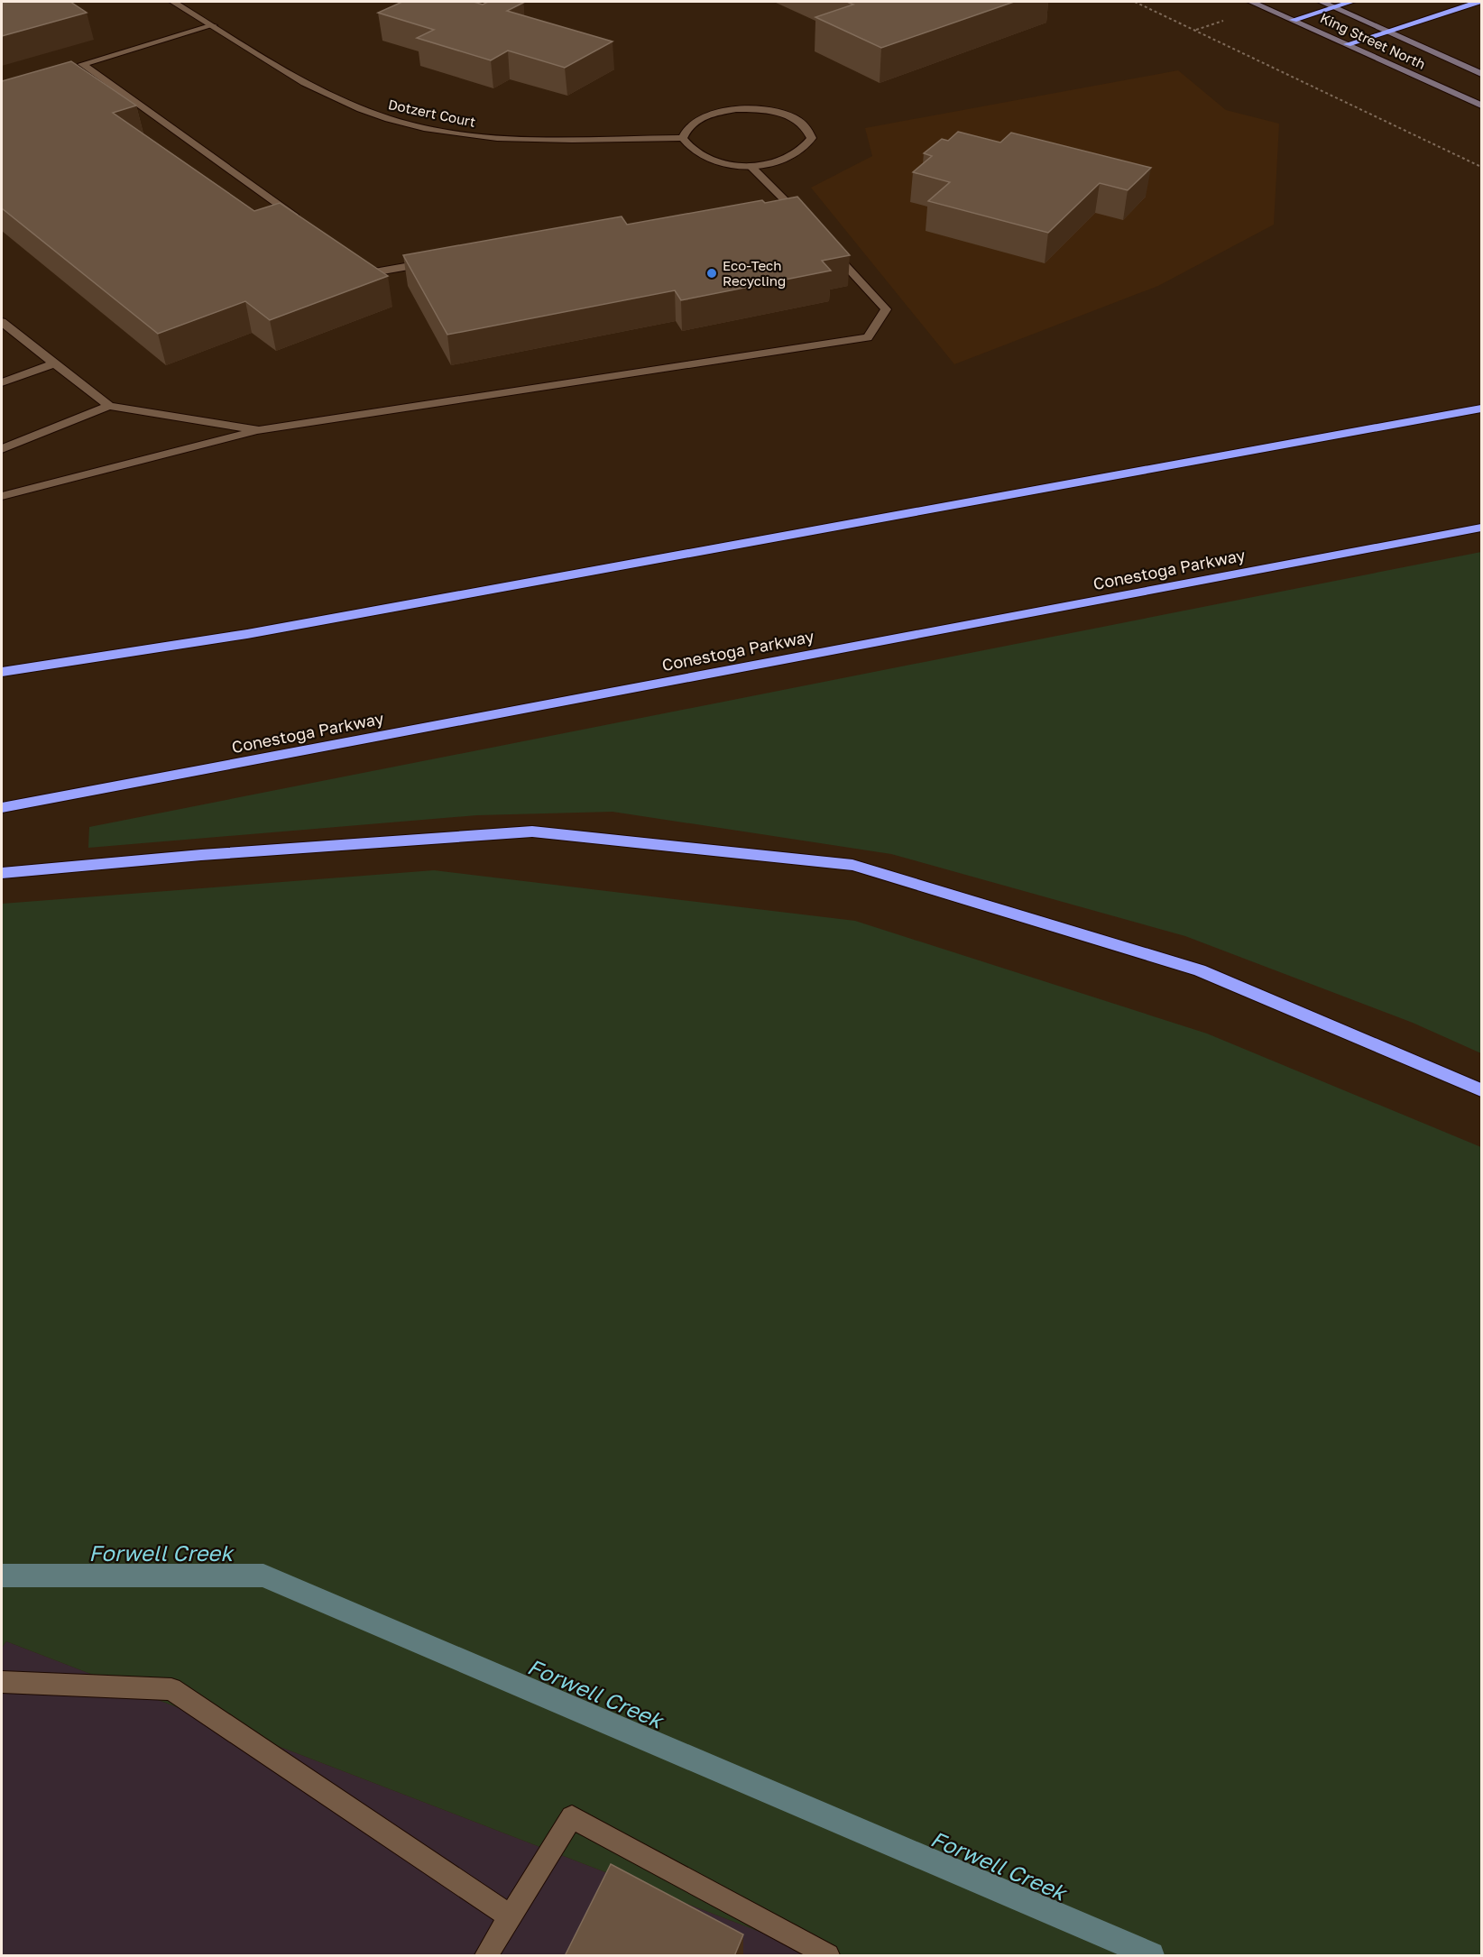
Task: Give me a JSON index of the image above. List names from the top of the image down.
{
  "streets": {
    "highway": ["Conestoga Parkway"],
    "main road": ["King Street North"],
    "street": ["Dotzert Court"]
  },
  "water": ["Forwell Creek"],
  "places": ["Eco-Tech Recycling"]
}
